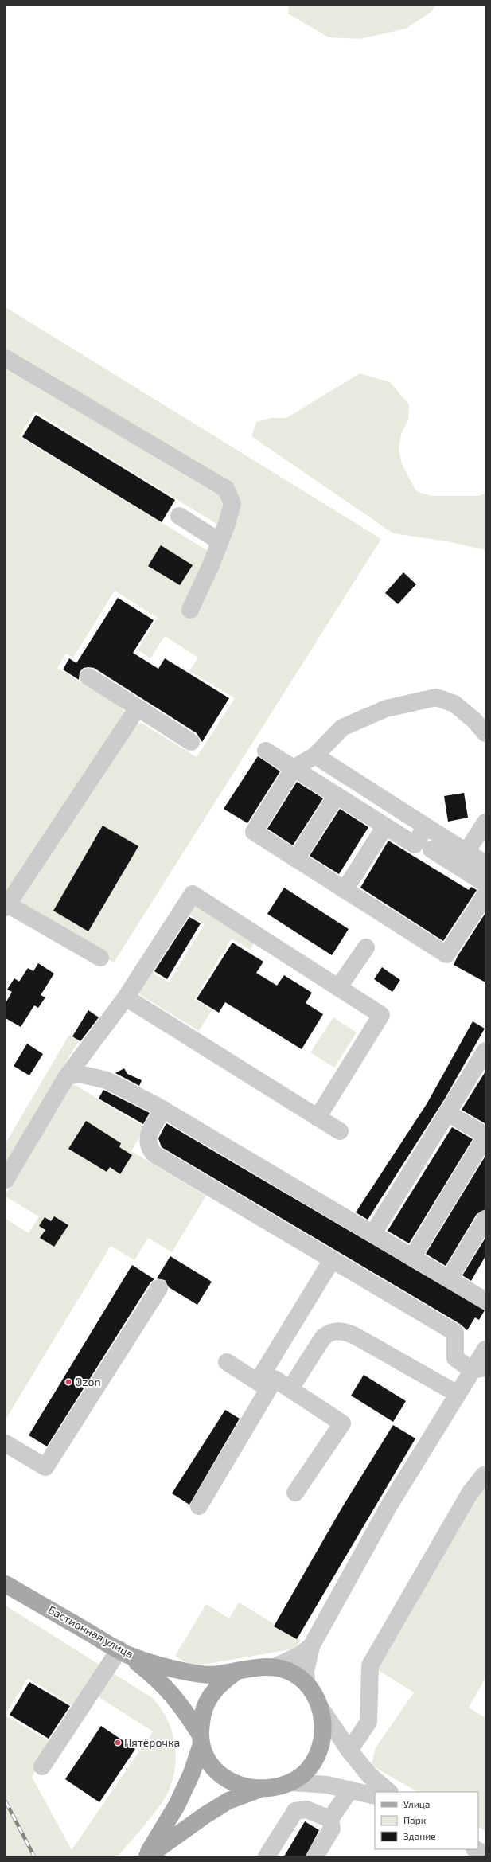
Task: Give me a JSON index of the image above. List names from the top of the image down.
{
  "streets": {
    "main road": ["Бастионная улица"]
  },
  "places": ["Ozon", "Пятёрочка"],
  "legend": ["Улица", "Парк", "Здание"]
}
